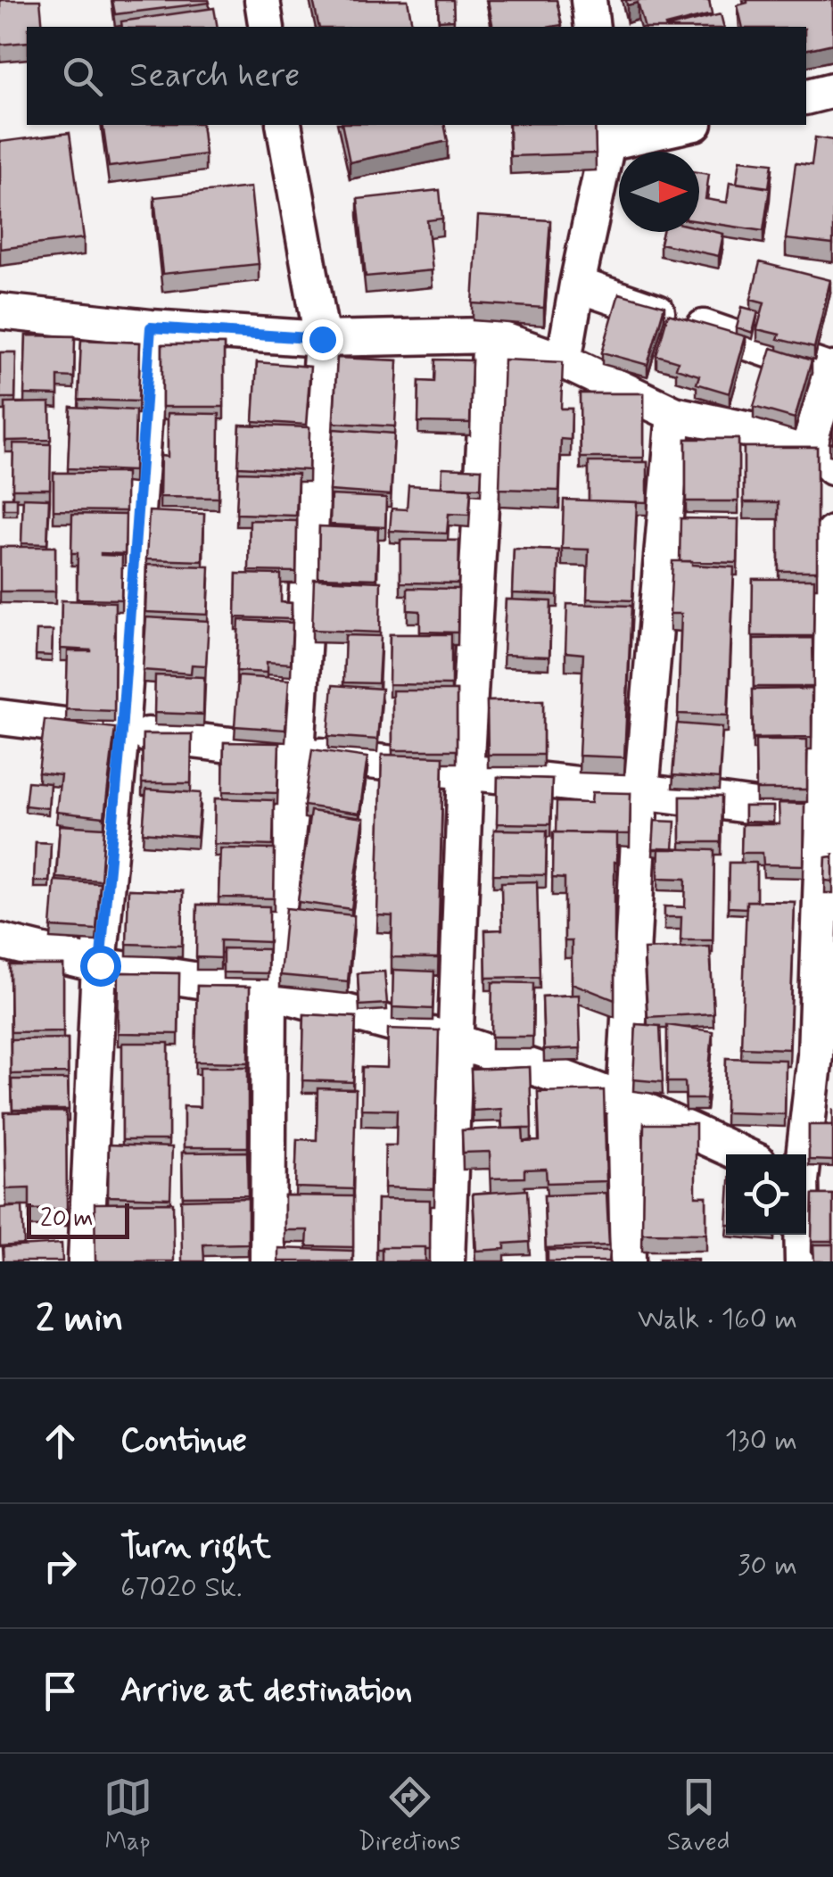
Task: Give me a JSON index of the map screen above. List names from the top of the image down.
{
  "scale_bar": "20 m",
  "north": "right",
  "page": {
    "search": "Search here",
    "scale": "20 m",
    "heading": ["2 min", "Walk · 160 m"],
    "list": [
      ["Continue", "130 m"],
      ["Turn right", "67020 Sk.", "30 m"],
      "Arrive at destination"
    ],
    "nav": ["Map", "Directions", "Saved"]
  }
}
